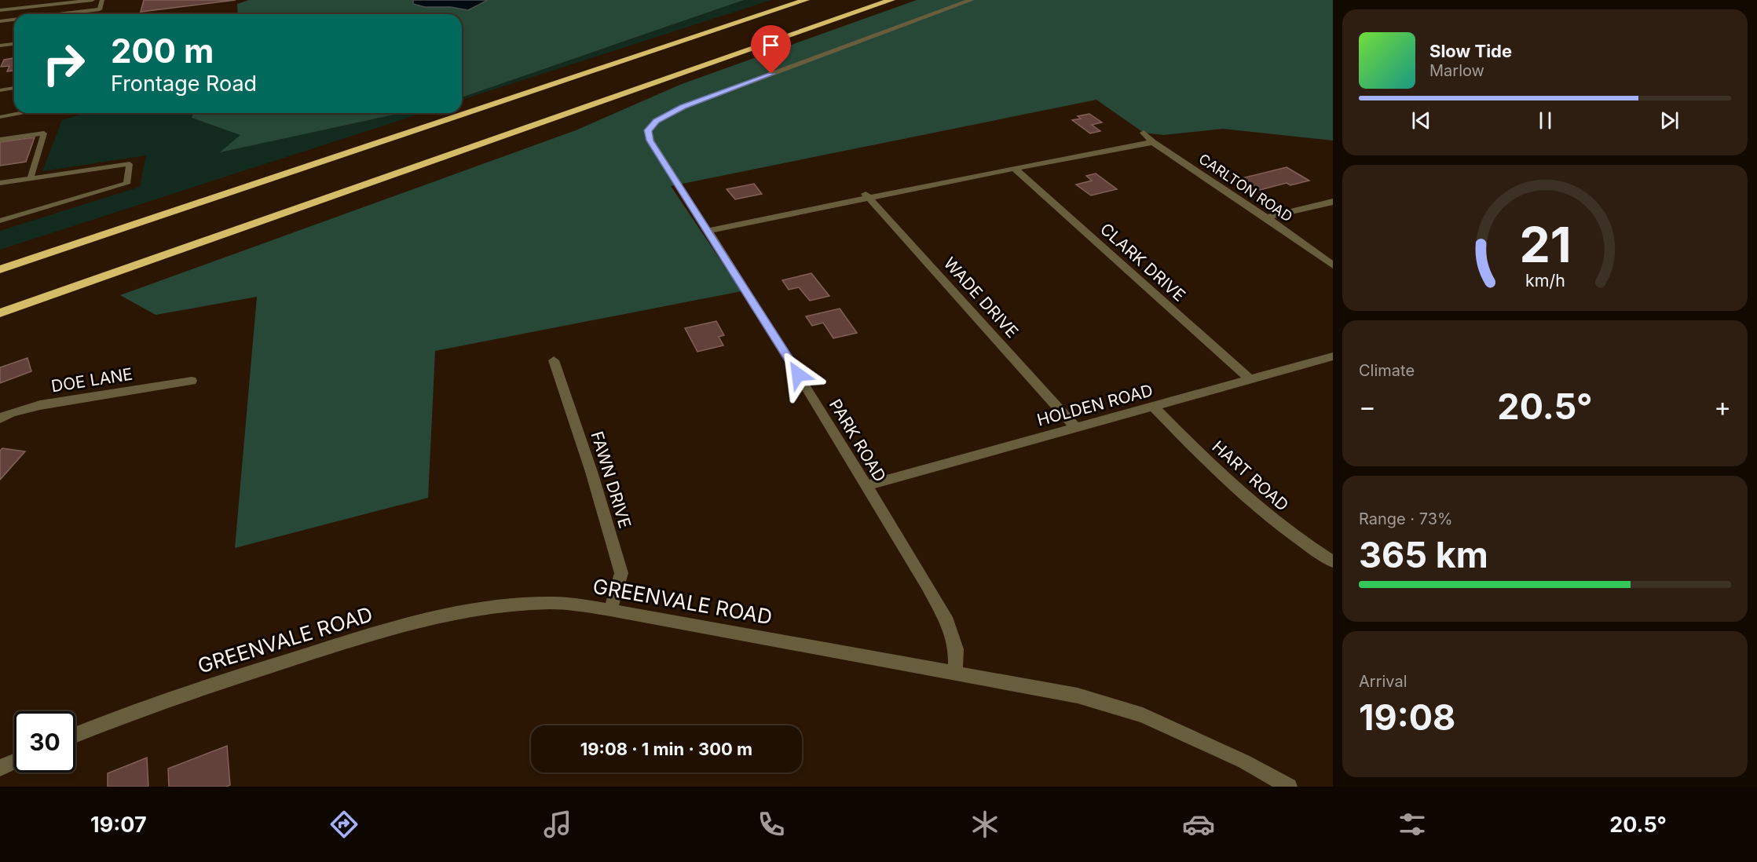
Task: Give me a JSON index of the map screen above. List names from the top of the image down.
{
  "streets": {
    "street": [
      "CARLTON ROAD",
      "CLARK DRIVE",
      "WADE DRIVE",
      "DOE LANE",
      "HOLDEN ROAD",
      "PARK ROAD",
      "HART ROAD",
      "FAWN DRIVE",
      "GREENVALE ROAD"
    ]
  },
  "crossings": [
    ["CLARK DRIVE", "HOLDEN ROAD"],
    ["WADE DRIVE", "HOLDEN ROAD"],
    ["HOLDEN ROAD", "PARK ROAD"],
    ["HOLDEN ROAD", "HART ROAD"],
    ["PARK ROAD", "GREENVALE ROAD"],
    ["FAWN DRIVE", "GREENVALE ROAD"]
  ],
  "page": {
    "turn": ["200 m", "Frontage Road"],
    "song": ["Slow Tide", "Marlow"],
    "tile": [
      "Climate",
      ["Range · 73%", "365 km"],
      ["Arrival", "19:08"]
    ],
    "heat": ["−", "20.5°", "+"],
    "limit": "30",
    "trip": "19:08 · 1 min · 300 m",
    "tabs": ["19:07", "20.5°"],
    "gauge": ["21", "km/h"]
  }
}
